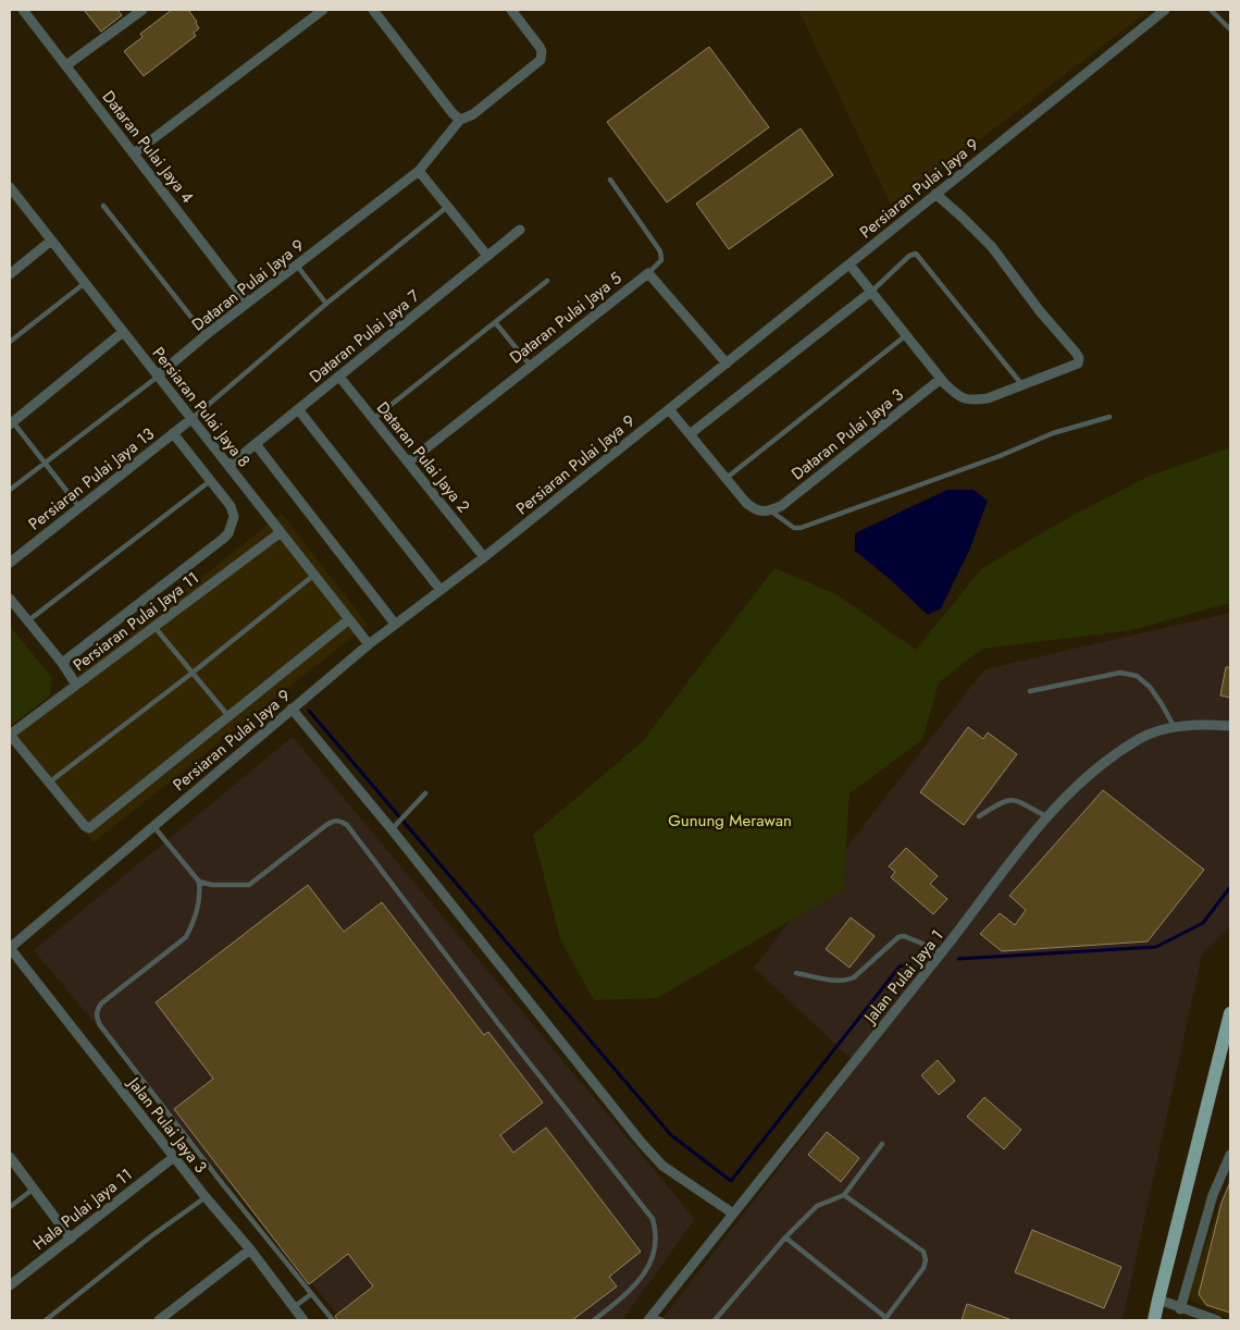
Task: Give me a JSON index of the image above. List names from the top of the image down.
{
  "streets": {
    "street": [
      "Dataran Pulai Jaya 4",
      "Persiaran Pulai Jaya 9",
      "Dataran Pulai Jaya 9",
      "Dataran Pulai Jaya 5",
      "Dataran Pulai Jaya 7",
      "Persiaran Pulai Jaya 8",
      "Dataran Pulai Jaya 3",
      "Dataran Pulai Jaya 2",
      "Persiaran Pulai Jaya 13",
      "Persiaran Pulai Jaya 11",
      "Jalan Pulai Jaya 1",
      "Jalan Pulai Jaya 3",
      "Hala Pulai Jaya 11"
    ]
  },
  "crossings": [
    ["Dataran Pulai Jaya 4", "Dataran Pulai Jaya 9"],
    ["Persiaran Pulai Jaya 9", "Persiaran Pulai Jaya 8"],
    ["Persiaran Pulai Jaya 9", "Dataran Pulai Jaya 2"],
    ["Persiaran Pulai Jaya 9", "Jalan Pulai Jaya 3"],
    ["Dataran Pulai Jaya 9", "Persiaran Pulai Jaya 8"],
    ["Dataran Pulai Jaya 5", "Dataran Pulai Jaya 2"],
    ["Dataran Pulai Jaya 7", "Persiaran Pulai Jaya 8"],
    ["Dataran Pulai Jaya 7", "Dataran Pulai Jaya 2"],
    ["Persiaran Pulai Jaya 8", "Persiaran Pulai Jaya 13"],
    ["Persiaran Pulai Jaya 8", "Persiaran Pulai Jaya 11"],
    ["Jalan Pulai Jaya 3", "Hala Pulai Jaya 11"]
  ],
  "parks": ["Gunung Merawan"]
}
